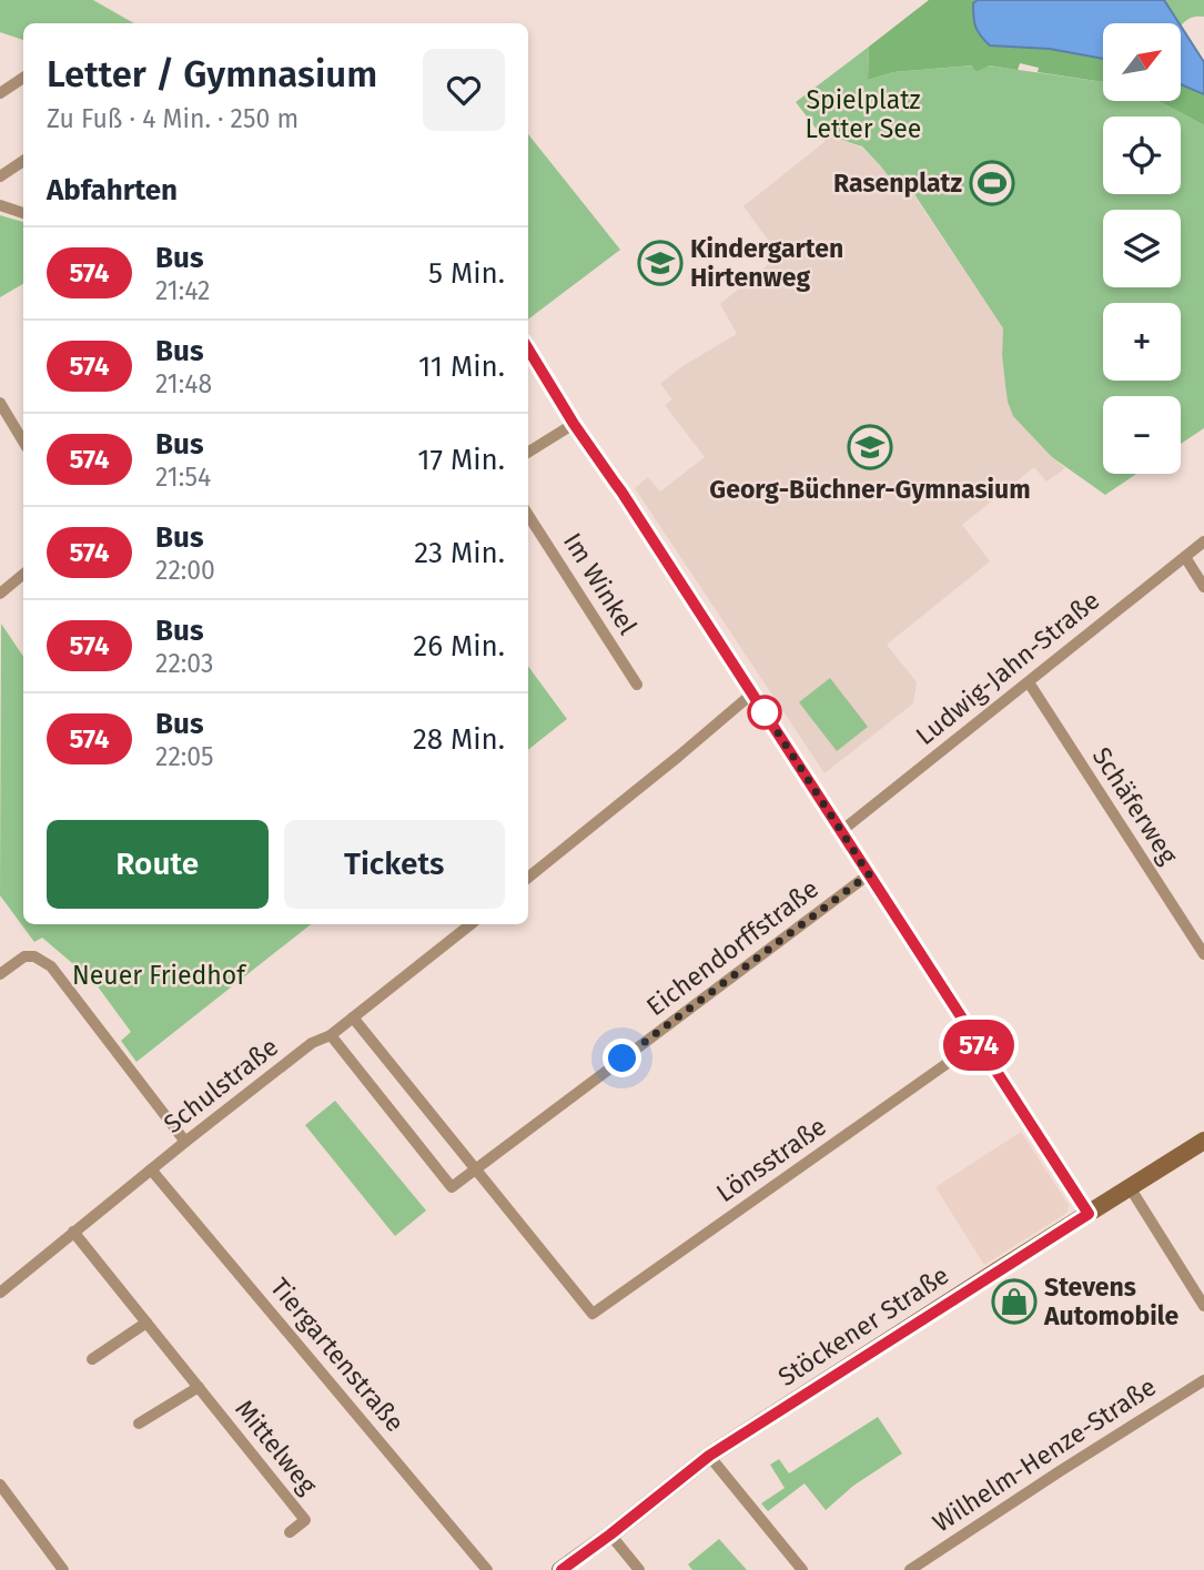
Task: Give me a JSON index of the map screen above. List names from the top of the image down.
{
  "streets": {
    "main road": ["Stöckener Straße"],
    "street": [
      "Im Winkel",
      "Ludwig-Jahn-Straße",
      "Schäferweg",
      "Eichendorffstraße",
      "Schulstraße",
      "Lönsstraße",
      "Tiergartenstraße",
      "Mittelweg",
      "Wilhelm-Henze-Straße"
    ]
  },
  "crossings": [
    ["Ludwig-Jahn-Straße", "Schäferweg"],
    ["Eichendorffstraße", "Schulstraße"],
    ["Eichendorffstraße", "Lönsstraße"],
    ["Schulstraße", "Tiergartenstraße"],
    ["Schulstraße", "Mittelweg"]
  ],
  "parks": ["Spielplatz Letter See", "Neuer Friedhof"],
  "places": {
    "sports": ["Rasenplatz"],
    "school or university": ["Kindergarten Hirtenweg", "Georg-Büchner-Gymnasium"],
    "shop": ["Stevens Automobile"]
  },
  "lines": ["bus line 574"],
  "north": "top right",
  "page": {
    "on_map": "574",
    "map_buttons": ["+", "−"],
    "heading": [
      ["Letter / Gymnasium", "Zu Fuß · 4 Min. · 250 m"],
      "Abfahrten"
    ],
    "list": [
      {
        "mark": "574",
        "name": "Bus",
        "note": "21:42",
        "value": "5 Min."
      },
      {
        "mark": "574",
        "name": "Bus",
        "note": "21:48",
        "value": "11 Min."
      },
      {
        "mark": "574",
        "name": "Bus",
        "note": "21:54",
        "value": "17 Min."
      },
      {
        "mark": "574",
        "name": "Bus",
        "note": "22:00",
        "value": "23 Min."
      },
      {
        "mark": "574",
        "name": "Bus",
        "note": "22:03",
        "value": "26 Min."
      },
      {
        "mark": "574",
        "name": "Bus",
        "note": "22:05",
        "value": "28 Min."
      }
    ],
    "buttons": ["Route", "Tickets"]
  }
}
